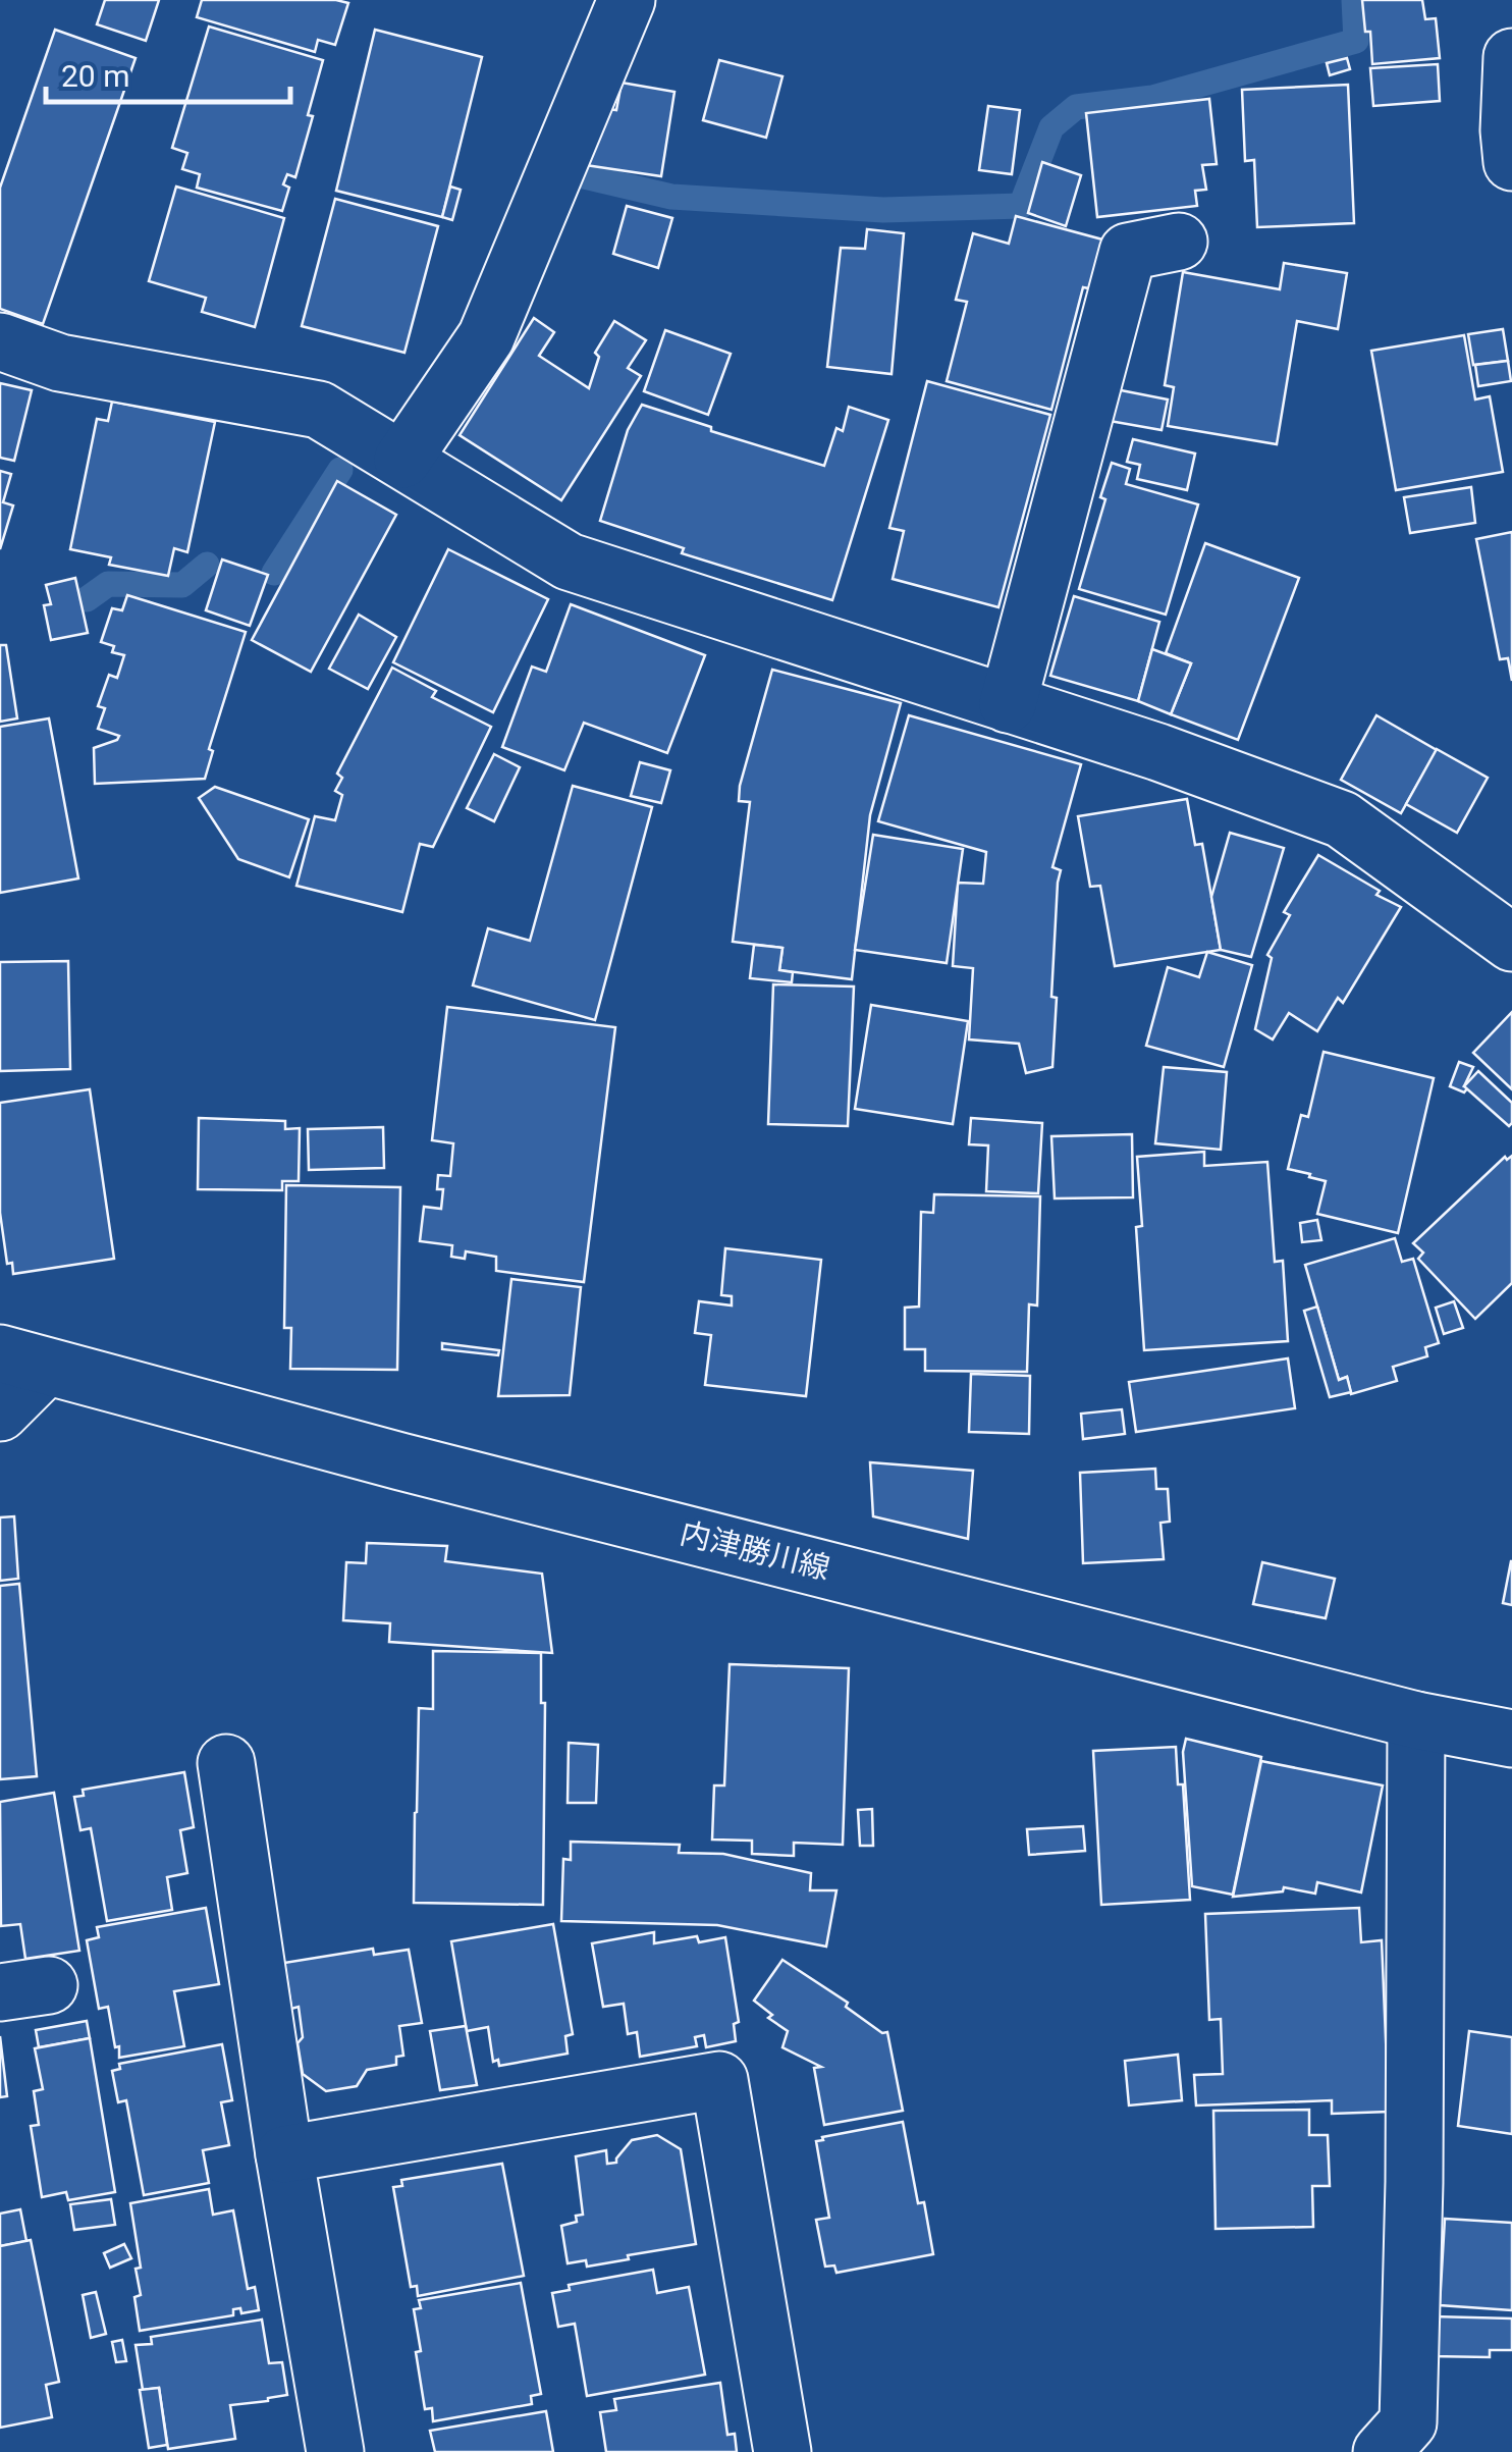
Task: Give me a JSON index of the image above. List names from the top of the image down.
{
  "streets": {
    "street": ["内津勝川線"]
  },
  "scale_bar": "20 m"
}
